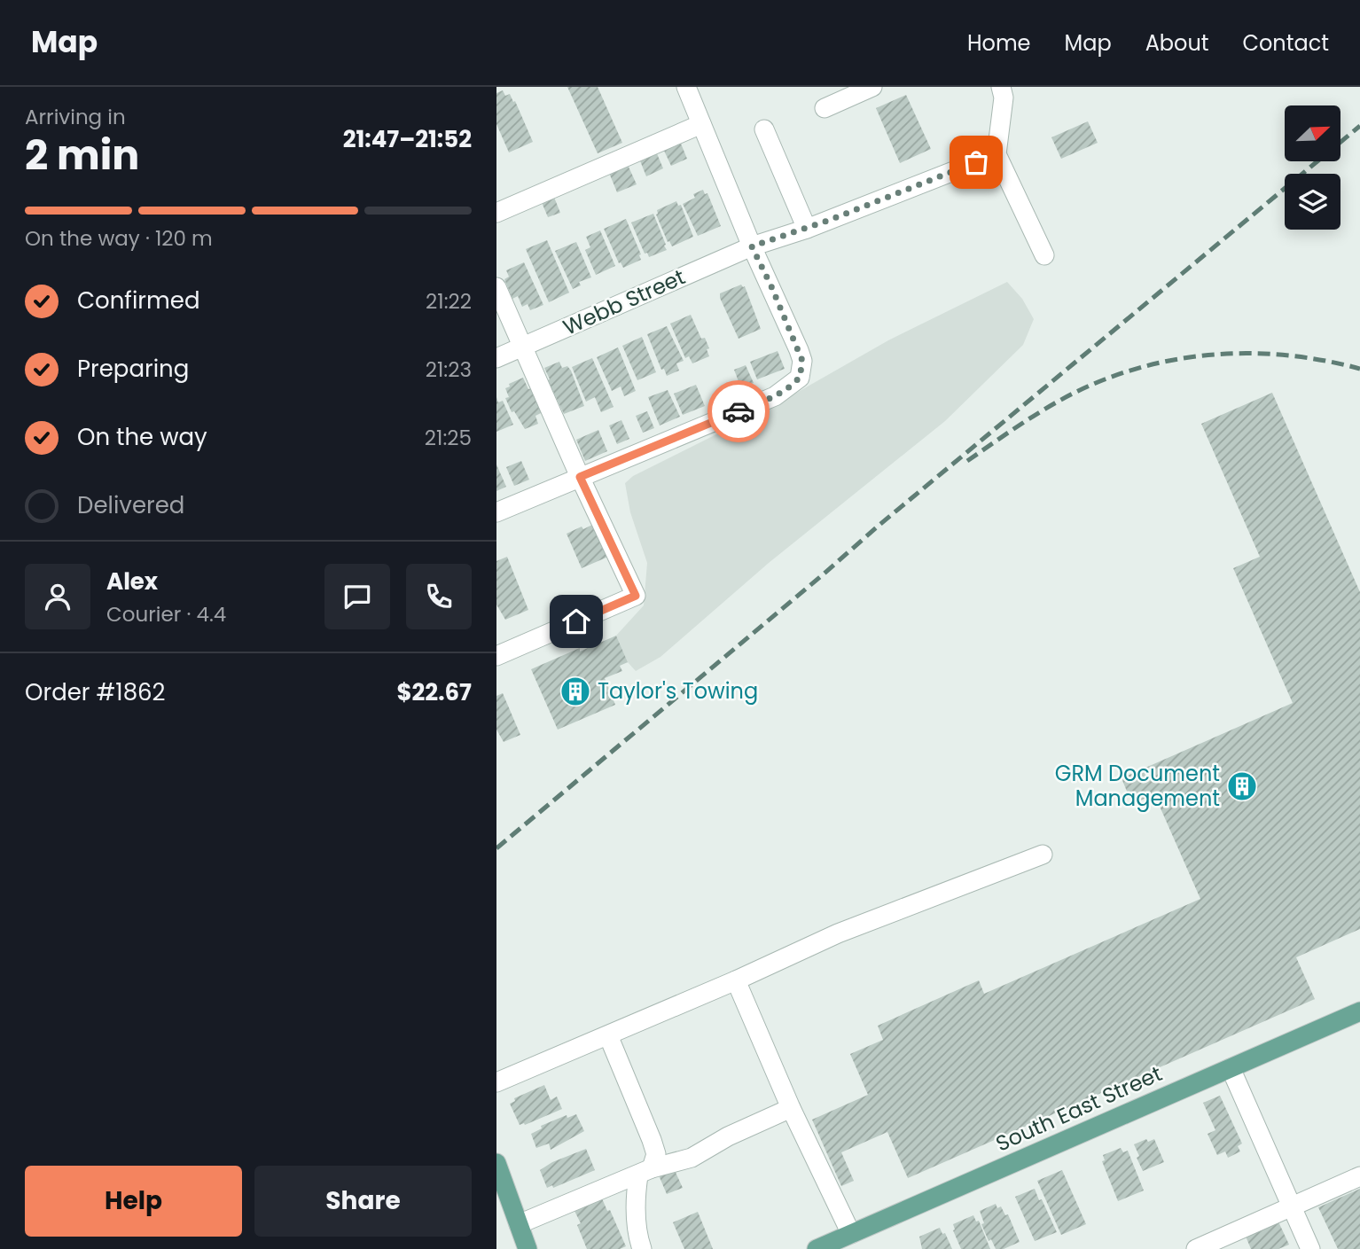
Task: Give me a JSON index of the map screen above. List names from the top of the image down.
{
  "streets": {
    "main road": ["South East Street"],
    "street": ["Webb Street"]
  },
  "places": {
    "building": ["Taylor's Towing", "GRM Document Management"]
  },
  "north": "top right",
  "page": {
    "header": "Map",
    "nav": [
      "Home",
      "Map",
      "About",
      "Contact"
    ],
    "heading": ["2 min", "Arriving in", "21:47–21:52"],
    "panel": [
      "Alex",
      "Courier · 4.4",
      "Order #1862",
      "$22.67"
    ],
    "bar": "On the way · 120 m",
    "list": [
      ["Confirmed", "21:22"],
      ["Preparing", "21:23"],
      ["On the way", "21:25"],
      "Delivered"
    ],
    "buttons": ["Help", "Share"]
  }
}
